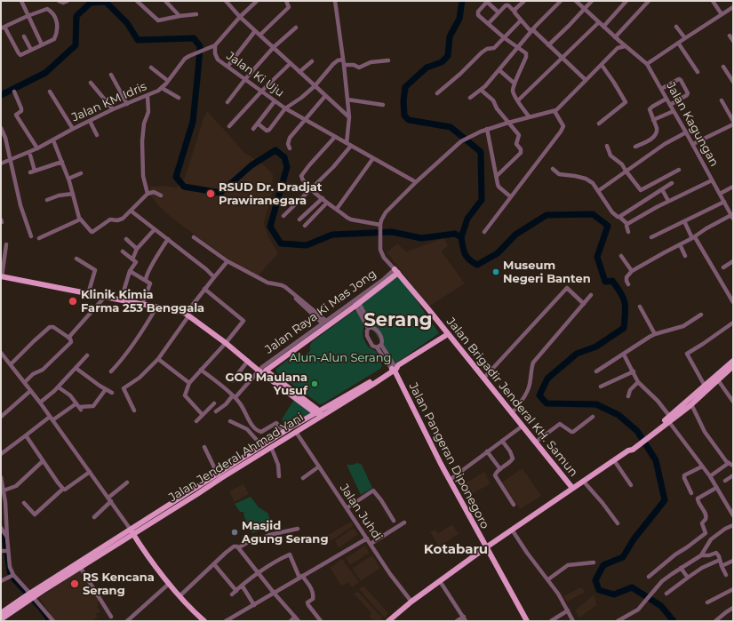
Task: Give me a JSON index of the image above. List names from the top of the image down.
{
  "streets": {
    "main road": ["Jalan Brigadir Jenderal KH. Samun", "Jalan Pangeran Diponegoro", "Jalan Jenderal Ahmad Yani"],
    "street": [
      "Jalan Ki Uju",
      "Jalan KM Idris",
      "Jalan Kagungan",
      "Jalan Raya Ki Mas Jong",
      "Jalan Juhdi"
    ]
  },
  "crossings": [
    ["Jalan Ki Uju", "Jalan KM Idris"],
    ["Jalan Brigadir Jenderal KH. Samun", "Jalan Jenderal Ahmad Yani"],
    ["Jalan Pangeran Diponegoro", "Jalan Jenderal Ahmad Yani"],
    ["Jalan Jenderal Ahmad Yani", "Jalan Juhdi"]
  ],
  "districts": ["Serang", "Kotabaru"],
  "parks": ["Alun-Alun Serang"],
  "places": [
    "RSUD Dr. Dradjat Prawiranegara",
    "Museum Negeri Banten",
    "Klinik Kimia Farma 253 Benggala",
    "GOR Maulana Yusuf",
    "Masjid Agung Serang",
    "RS Kencana Serang"
  ]
}
